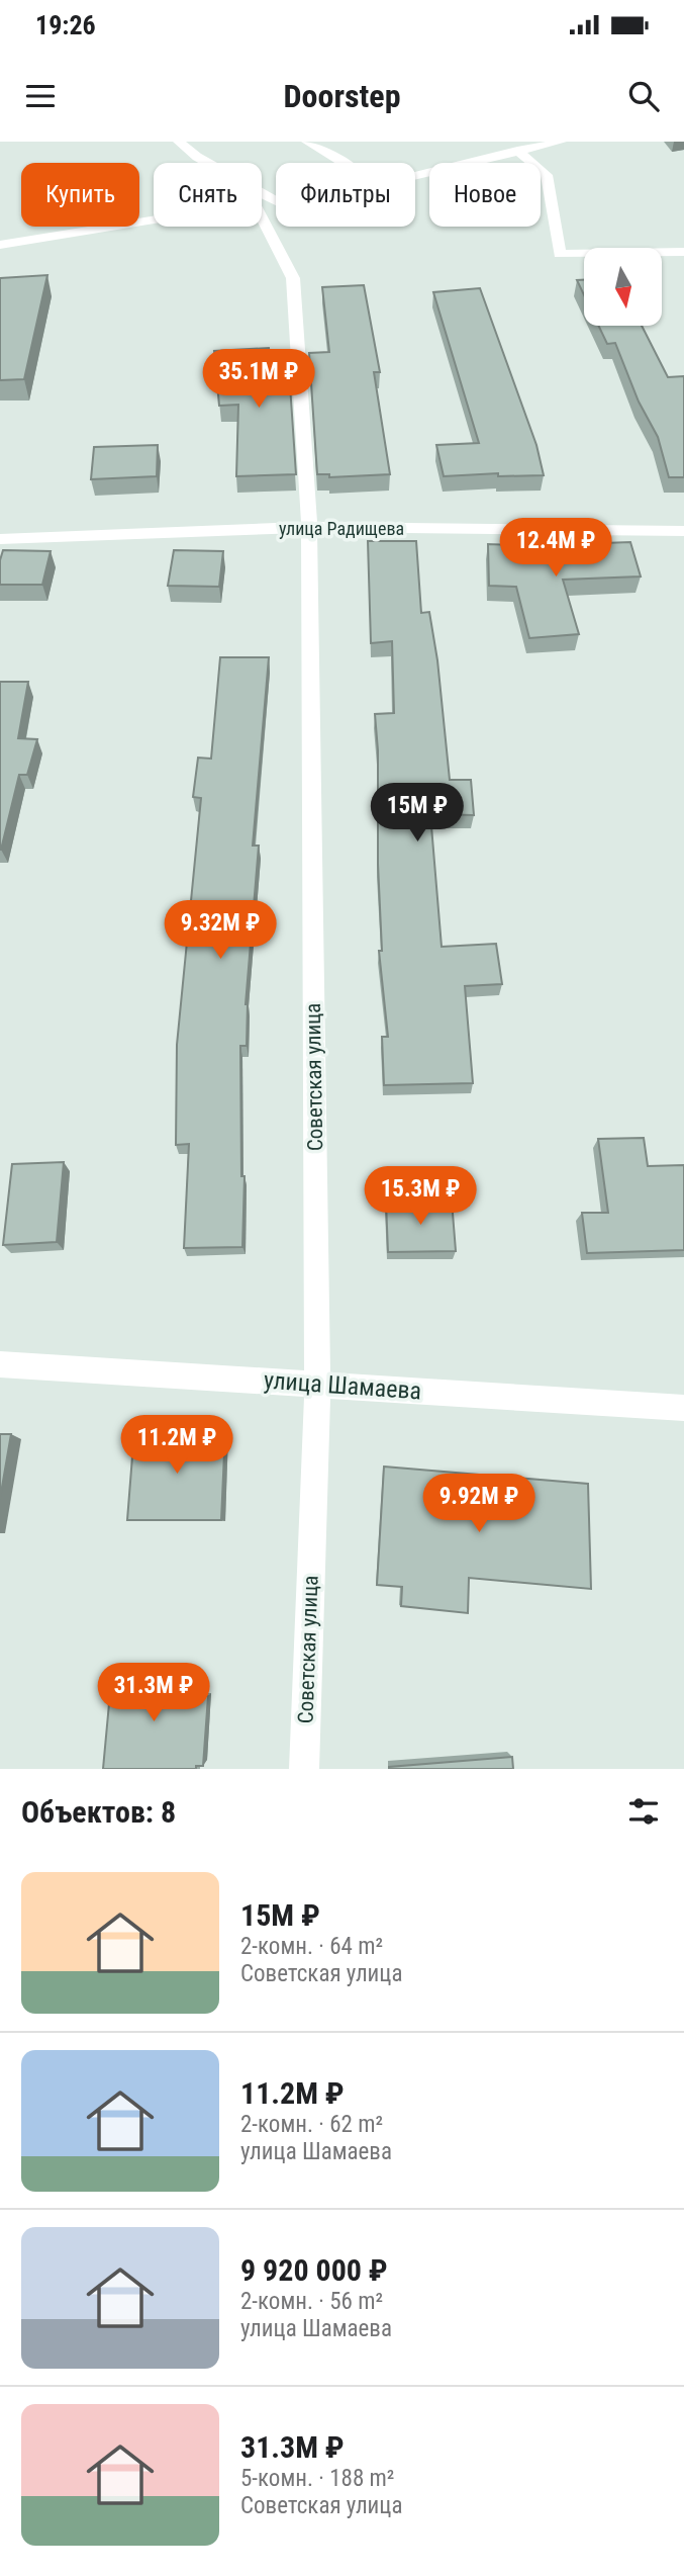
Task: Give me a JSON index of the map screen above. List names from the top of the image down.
{
  "streets": {
    "street": ["улица Радищева", "Советская улица", "улица Шамаева"]
  },
  "crossings": [
    ["улица Радищева", "Советская улица"],
    ["Советская улица", "улица Шамаева"]
  ],
  "north": "bottom",
  "page": {
    "status": "19:26",
    "header": "Doorstep",
    "chip": [
      "Купить",
      "Снять",
      "Фильтры",
      "Новое"
    ],
    "price": [
      "35.1M ₽",
      "12.4M ₽",
      "15M ₽",
      "9.32M ₽",
      "15.3M ₽",
      "11.2M ₽",
      "9.92M ₽",
      "31.3M ₽"
    ],
    "heading": "Объектов: 8",
    "list": [
      {
        "name": "15M ₽",
        "note": "2-комн. · 64 m² · Советская улица"
      },
      {
        "name": "11.2M ₽",
        "note": "2-комн. · 62 m² · улица Шамаева"
      },
      {
        "name": "9 920 000 ₽",
        "note": "2-комн. · 56 m² · улица Шамаева"
      },
      {
        "name": "31.3M ₽",
        "note": "5-комн. · 188 m² · Советская улица"
      }
    ]
  }
}
